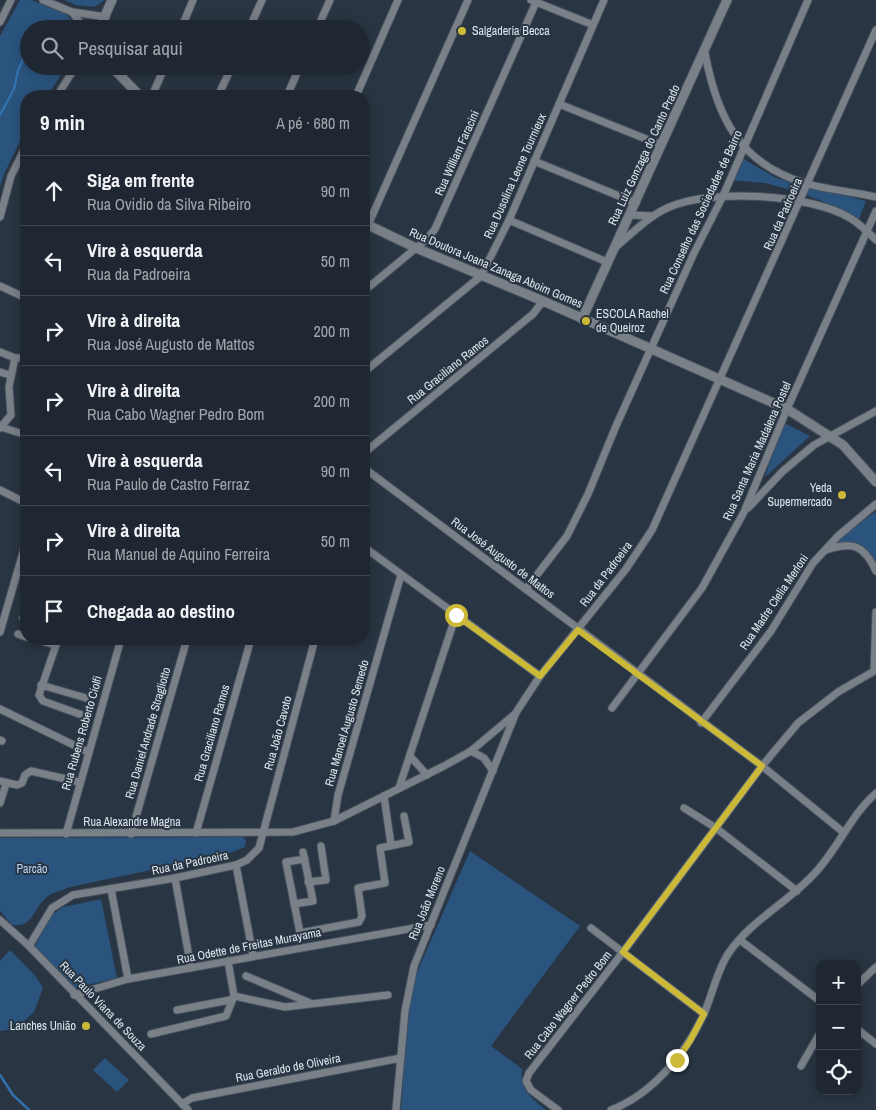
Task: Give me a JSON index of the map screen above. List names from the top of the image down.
{
  "streets": {
    "street": [
      "Rua William Faracini",
      "Rua Luiz Gonzaga do Canto Prado",
      "Rua Dusolina Leone Tournieux",
      "Rua Conselho das Sociedades de Bairro",
      "Rua da Padroeira",
      "Rua Doutora Joana Zanaga Aboim Gomes",
      "Rua Graciliano Ramos",
      "Rua Santa Maria Madalena Postel",
      "Rua José Augusto de Mattos",
      "Rua Madre Clelia Merloni",
      "Rua Manoel Augusto Semedo",
      "Rua Rubens Roberto Ciolfi",
      "Rua Daniel Andrade Stragliotto",
      "Rua João Cavoto",
      "Rua Alexandre Magna",
      "Rua João Moreno",
      "Rua Odette de Freitas Murayama",
      "Rua Cabo Wagner Pedro Bom",
      "Rua Paulo Viana de Souza",
      "Rua Geraldo de Oliveira"
    ]
  },
  "crossings": [
    ["Rua William Faracini", "Rua Doutora Joana Zanaga Aboim Gomes"],
    ["Rua Luiz Gonzaga do Canto Prado", "Rua Doutora Joana Zanaga Aboim Gomes"],
    ["Rua Dusolina Leone Tournieux", "Rua Doutora Joana Zanaga Aboim Gomes"],
    ["Rua Conselho das Sociedades de Bairro", "Rua Doutora Joana Zanaga Aboim Gomes"],
    ["Rua Conselho das Sociedades de Bairro", "Rua José Augusto de Mattos"],
    ["Rua da Padroeira", "Rua Doutora Joana Zanaga Aboim Gomes"],
    ["Rua da Padroeira", "Rua José Augusto de Mattos"],
    ["Rua da Padroeira", "Rua Manoel Augusto Semedo"],
    ["Rua da Padroeira", "Rua João Cavoto"],
    ["Rua da Padroeira", "Rua Alexandre Magna"],
    ["Rua da Padroeira", "Rua João Moreno"],
    ["Rua da Padroeira", "Rua Paulo Viana de Souza"],
    ["Rua Doutora Joana Zanaga Aboim Gomes", "Rua Graciliano Ramos"],
    ["Rua Doutora Joana Zanaga Aboim Gomes", "Rua Santa Maria Madalena Postel"],
    ["Rua Graciliano Ramos", "Rua Alexandre Magna"],
    ["Rua Santa Maria Madalena Postel", "Rua José Augusto de Mattos"],
    ["Rua José Augusto de Mattos", "Rua Madre Clelia Merloni"],
    ["Rua José Augusto de Mattos", "Rua Cabo Wagner Pedro Bom"],
    ["Rua Rubens Roberto Ciolfi", "Rua Alexandre Magna"],
    ["Rua Daniel Andrade Stragliotto", "Rua Alexandre Magna"],
    ["Rua João Cavoto", "Rua Alexandre Magna"],
    ["Rua João Moreno", "Rua Odette de Freitas Murayama"],
    ["Rua João Moreno", "Rua Geraldo de Oliveira"],
    ["Rua Odette de Freitas Murayama", "Rua Paulo Viana de Souza"],
    ["Rua Paulo Viana de Souza", "Rua Geraldo de Oliveira"]
  ],
  "parks": ["Parcão"],
  "places": [
    "Salgaderia Becca",
    "ESCOLA Rachel de Queiroz",
    "Yeda Supermercado",
    "Lanches União"
  ],
  "page": {
    "search": "Pesquisar aqui",
    "heading": ["9 min", "A pé · 680 m"],
    "list": [
      ["Siga em frente", "Rua Ovidio da Silva Ribeiro", "90 m"],
      ["Vire à esquerda", "Rua da Padroeira", "50 m"],
      ["Vire à direita", "Rua José Augusto de Mattos", "200 m"],
      ["Vire à direita", "Rua Cabo Wagner Pedro Bom", "200 m"],
      ["Vire à esquerda", "Rua Paulo de Castro Ferraz", "90 m"],
      ["Vire à direita", "Rua Manuel de Aquino Ferreira", "50 m"],
      "Chegada ao destino"
    ],
    "map_buttons": ["+", "−"]
  }
}
